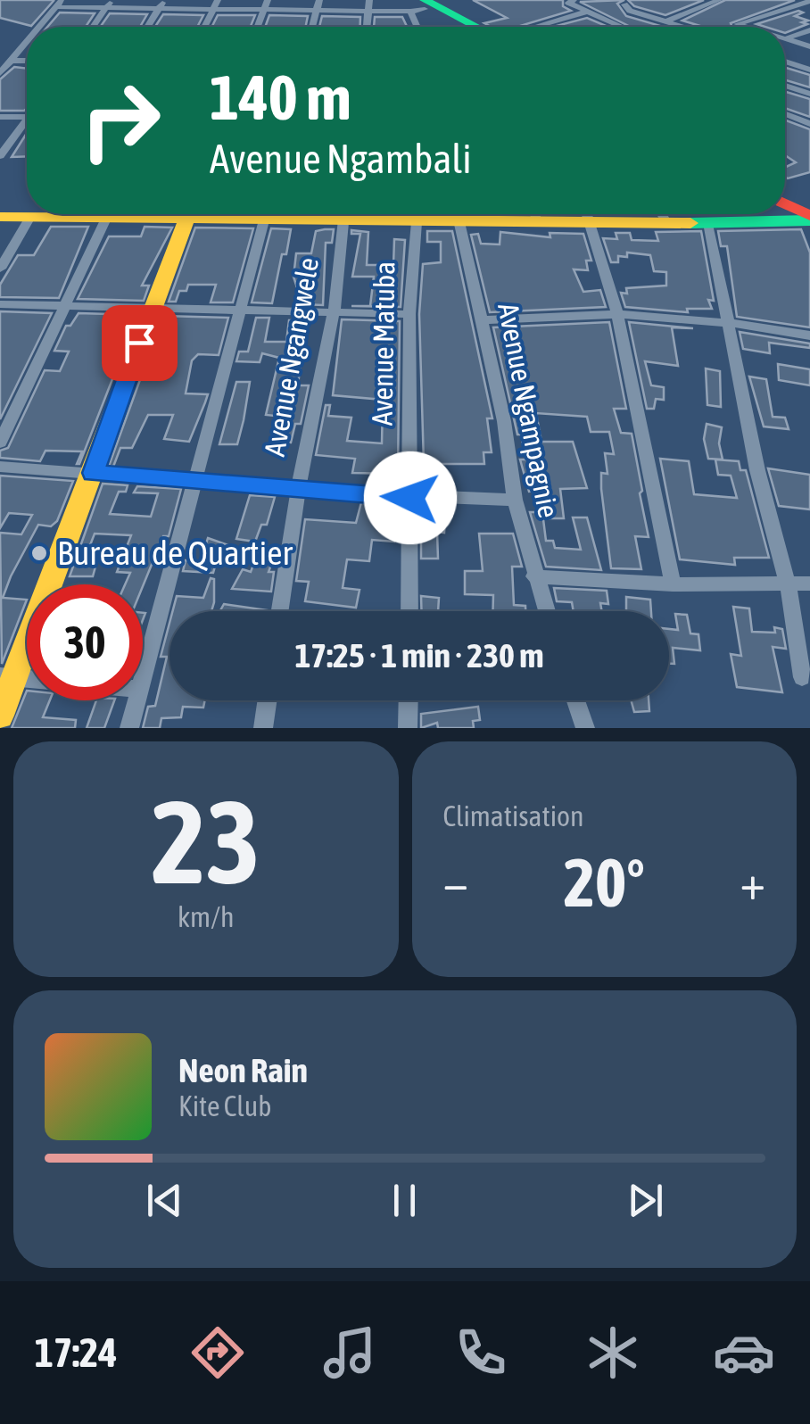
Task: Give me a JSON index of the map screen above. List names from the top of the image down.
{
  "streets": {
    "street": ["Avenue Matuba", "Avenue Ngangwele", "Avenue Ngampagnie"]
  },
  "places": ["Bureau de Quartier"],
  "page": {
    "turn": ["140 m", "Avenue Ngambali"],
    "limit": "30",
    "trip": "17:25 · 1 min · 230 m",
    "tile": [
      ["23", "km/h"],
      "Climatisation"
    ],
    "heat": ["−", "20°", "+"],
    "song": ["Neon Rain", "Kite Club"],
    "tabs": "17:24"
  }
}
